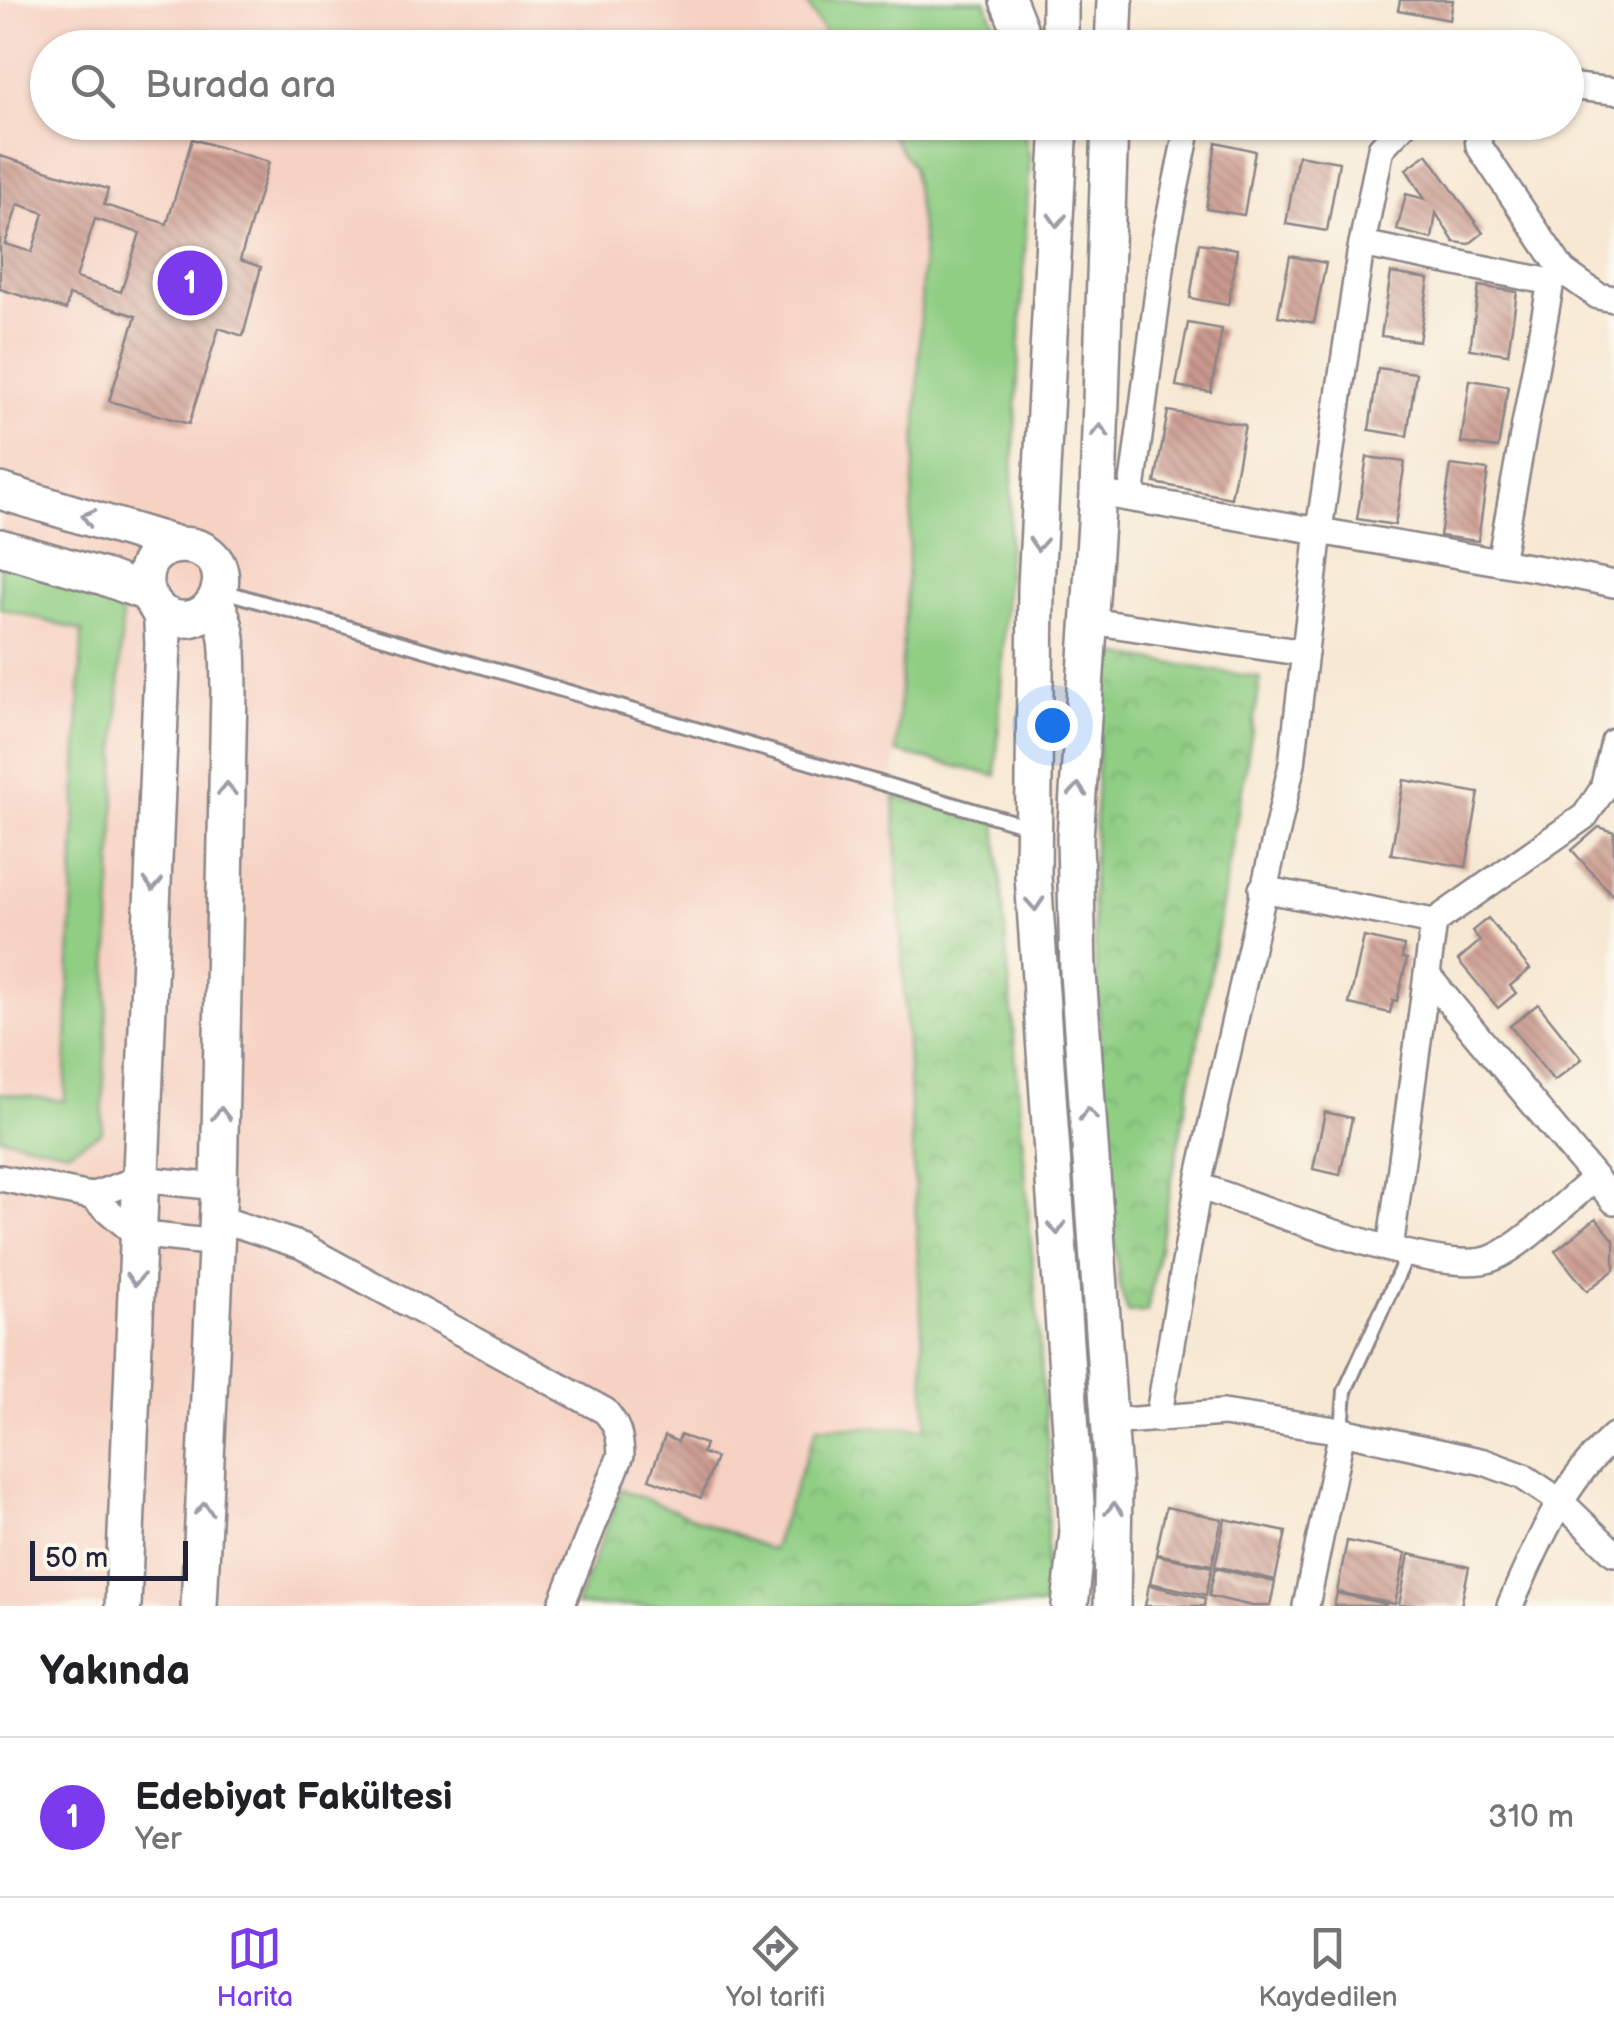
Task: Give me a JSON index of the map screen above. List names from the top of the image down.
{
  "scale_bar": "50 m",
  "page": {
    "search": "Burada ara",
    "pins": "1",
    "scale": "50 m",
    "heading": "Yakında",
    "list": [
      {
        "mark": "1",
        "name": "Edebiyat Fakültesi",
        "note": "Yer",
        "value": "310 m"
      }
    ],
    "nav": ["Harita", "Yol tarifi", "Kaydedilen"]
  }
}
